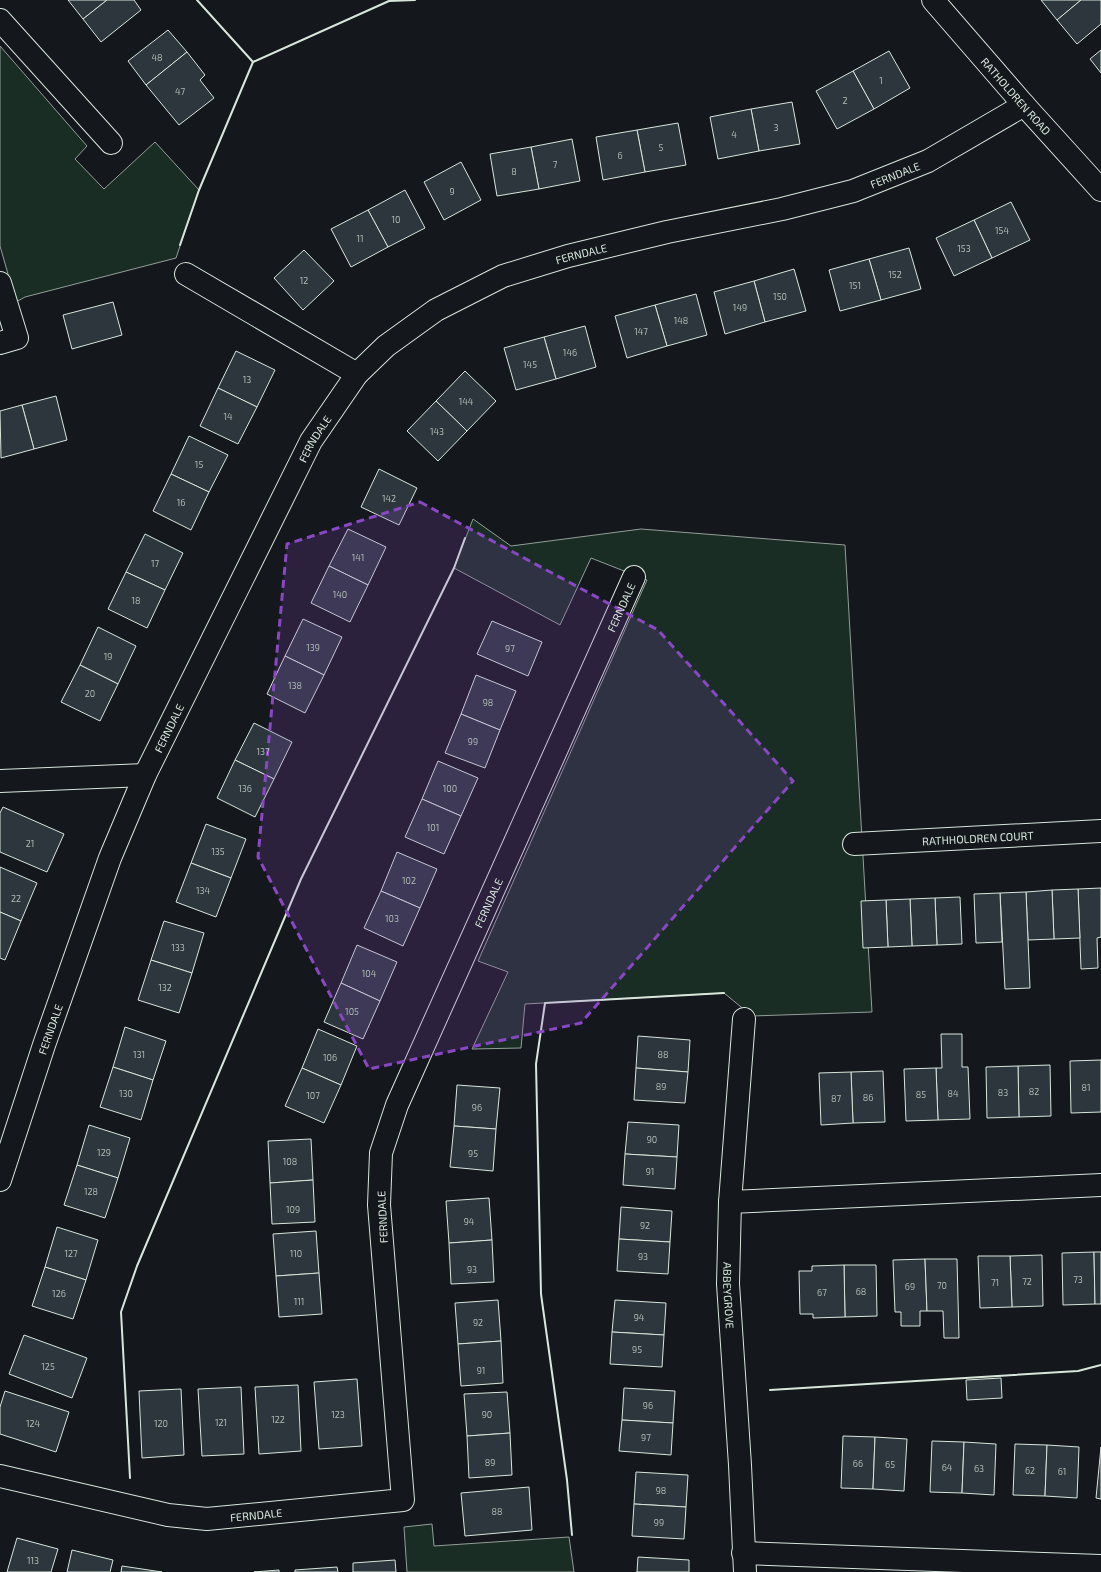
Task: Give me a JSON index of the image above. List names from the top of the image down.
{
  "streets": {
    "street": [
      "RATHOLDREN ROAD",
      "FERNDALE",
      "RATHHOLDREN COURT",
      "ABBEYGROVE"
    ]
  },
  "crossings": [
    ["RATHOLDREN ROAD", "FERNDALE"]
  ],
  "house_numbers": [
    "48",
    "1",
    "47",
    "2",
    "3",
    "4",
    "5",
    "6",
    "7",
    "8",
    "9",
    "10",
    "154",
    "11",
    "153",
    "152",
    "12",
    "151",
    "150",
    "149",
    "148",
    "147",
    "146",
    "145",
    "13",
    "144",
    "14",
    "143",
    "15",
    "142",
    "16",
    "141",
    "17",
    "140",
    "18",
    "139",
    "97",
    "19",
    "138",
    "20",
    "98",
    "99",
    "137",
    "136",
    "100",
    "101",
    "21",
    "135",
    "102",
    "134",
    "22",
    "103",
    "133",
    "104",
    "132",
    "105",
    "131",
    "88",
    "106",
    "89",
    "81",
    "82",
    "83",
    "130",
    "84",
    "85",
    "107",
    "86",
    "87",
    "96",
    "90",
    "129",
    "95",
    "108",
    "91",
    "128",
    "109",
    "94",
    "92",
    "127",
    "110",
    "93",
    "93",
    "73",
    "72",
    "71",
    "70",
    "69",
    "68",
    "67",
    "126",
    "111",
    "94",
    "92",
    "95",
    "125",
    "91",
    "96",
    "123",
    "90",
    "122",
    "121",
    "124",
    "120",
    "97",
    "89",
    "66",
    "65",
    "64",
    "63",
    "62",
    "61",
    "98",
    "88",
    "99",
    "113"
  ]
}
